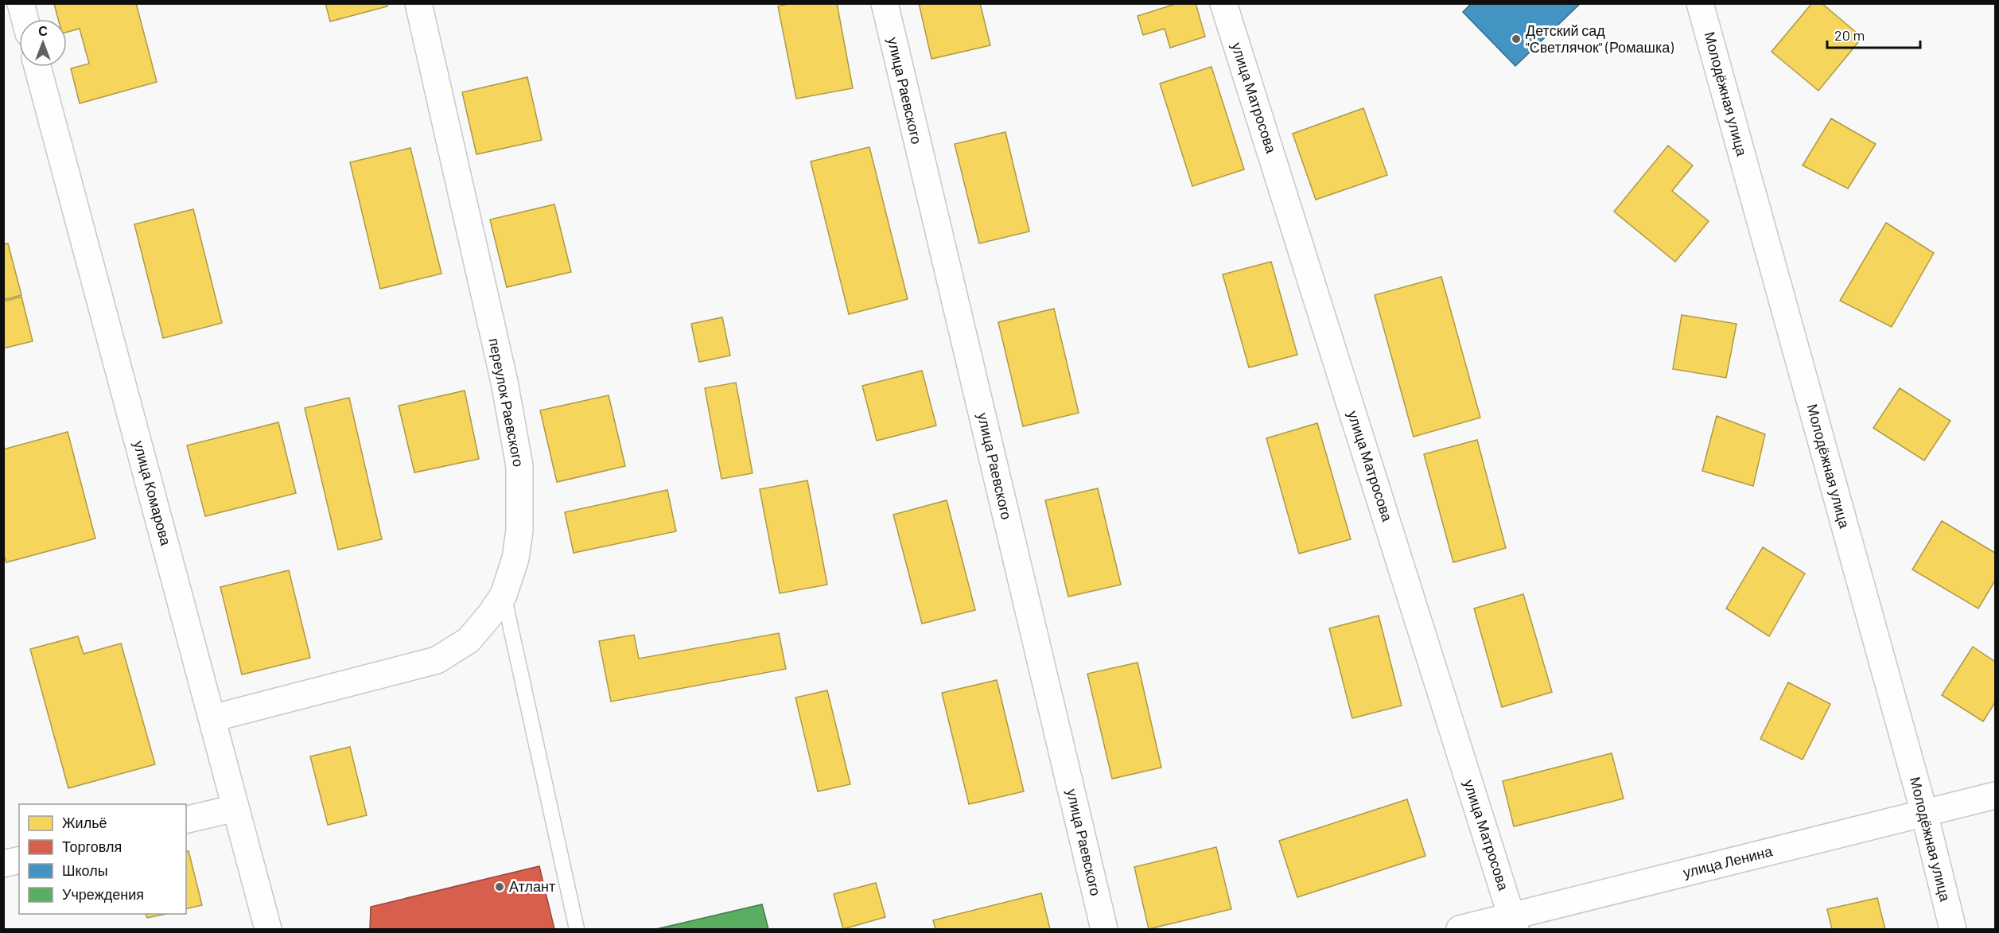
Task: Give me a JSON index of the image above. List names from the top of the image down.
{
  "streets": {
    "street": [
      "улица Раевского",
      "Молодёжная улица",
      "улица Матросова",
      "переулок Раевского",
      "улица Комарова",
      "улица Ленина"
    ]
  },
  "crossings": [
    ["Молодёжная улица", "улица Ленина"],
    ["улица Матросова", "улица Ленина"],
    ["переулок Раевского", "улица Комарова"]
  ],
  "places": ["Детский сад \"Светлячок\" (Ромашка)", "Атлант"],
  "legend": [
    "Жильё",
    "Торговля",
    "Школы",
    "Учреждения"
  ],
  "scale_bar": "20 m",
  "north": "top"
}
